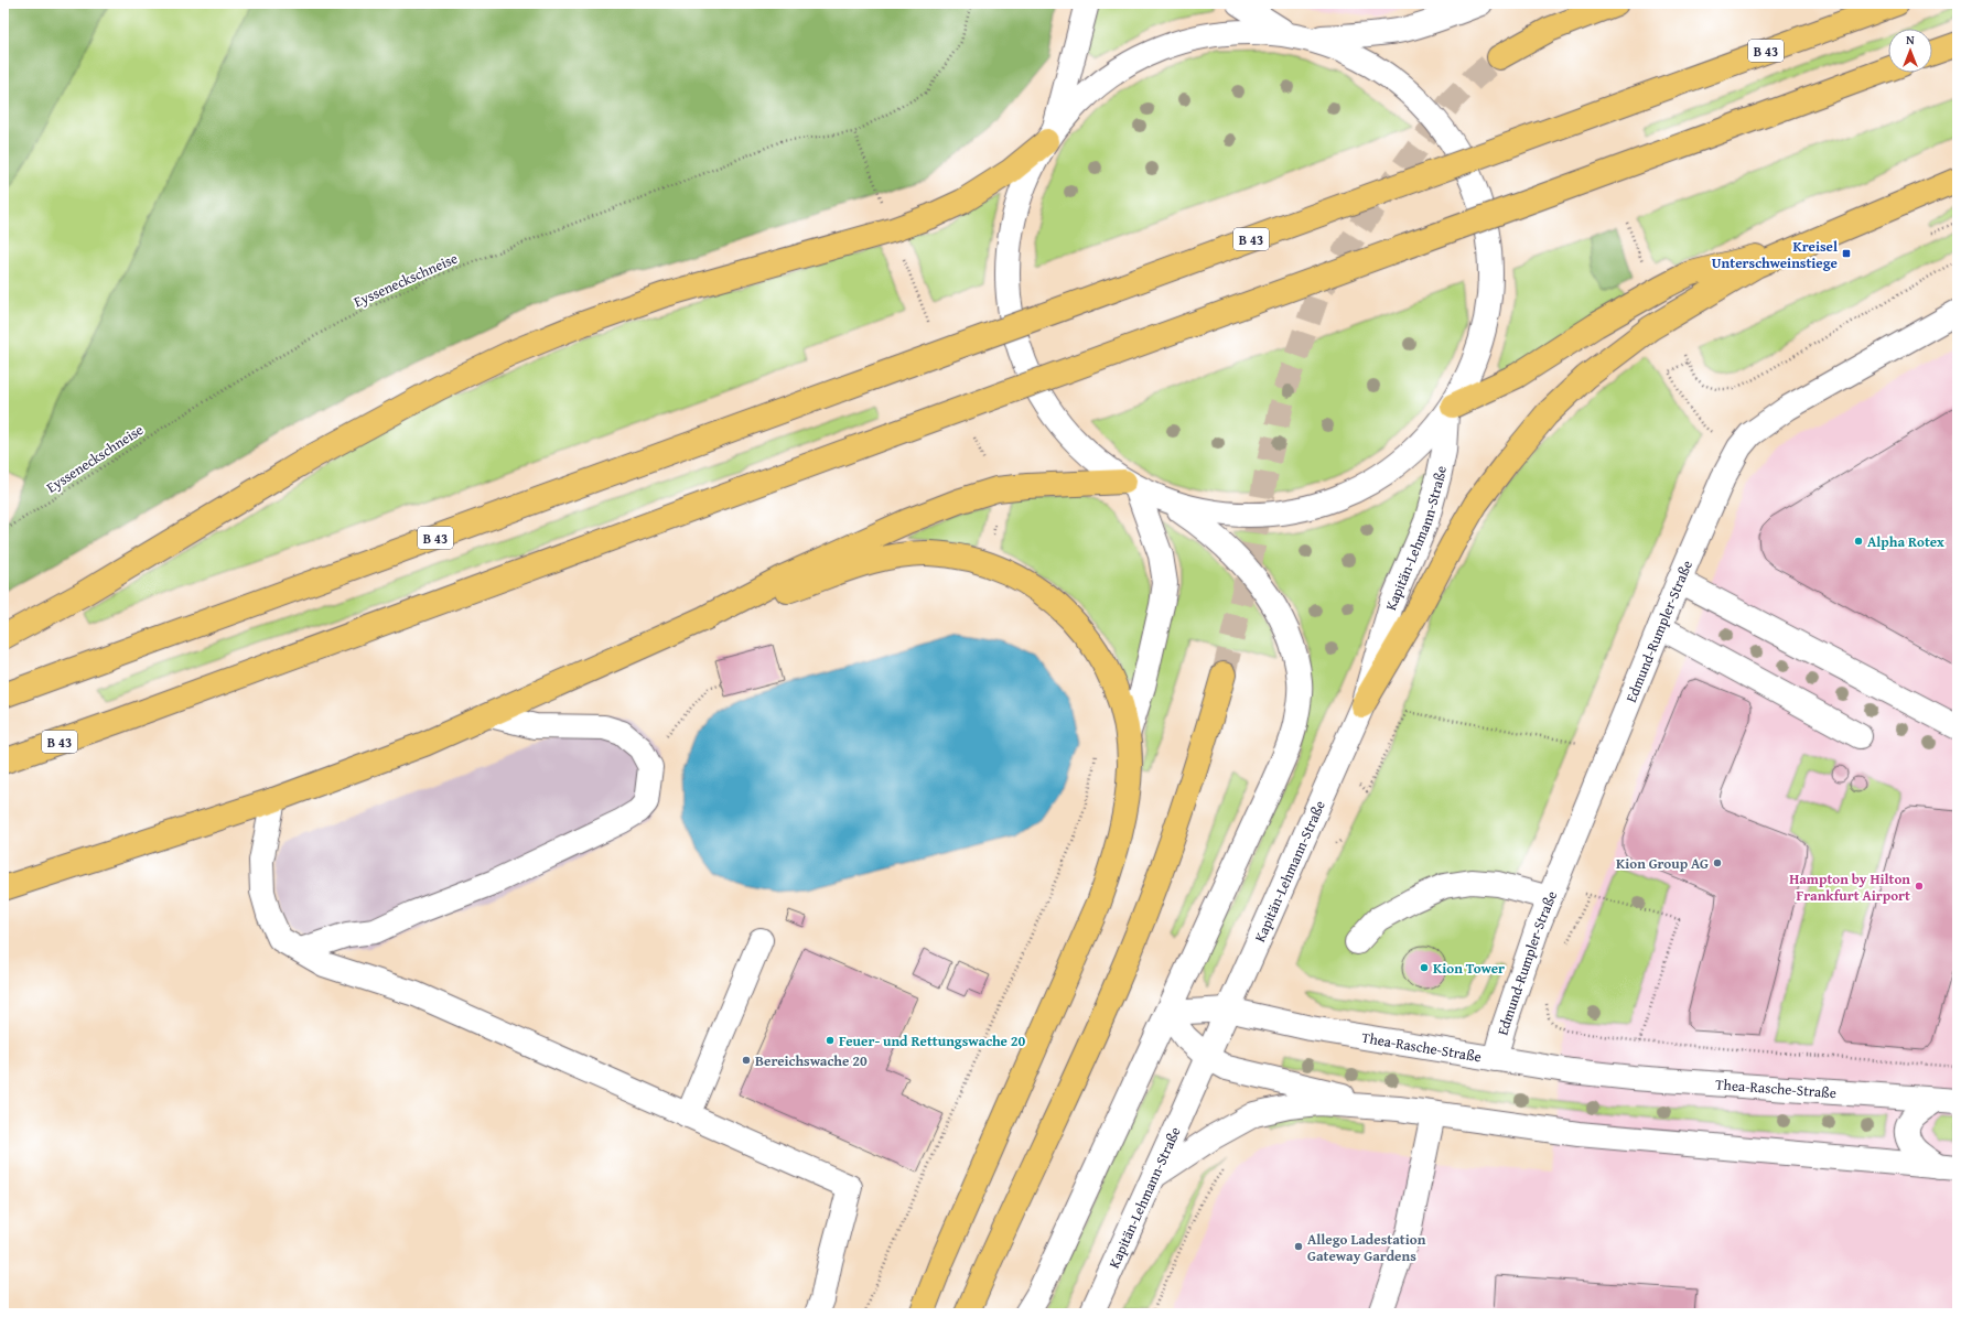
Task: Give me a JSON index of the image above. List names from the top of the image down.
{
  "streets": {
    "highway": ["B 43"],
    "street": ["Kapitän-Lehmann-Straße", "Edmund-Rumpler-Straße", "Thea-Rasche-Straße"],
    "path": ["Eysseneckschneise"]
  },
  "crossings": [
    ["Kapitän-Lehmann-Straße", "Thea-Rasche-Straße"],
    ["Edmund-Rumpler-Straße", "Thea-Rasche-Straße"]
  ],
  "places": {
    "transit": ["Kreisel Unterschweinstiege"],
    "other": [
      "Alpha Rotex",
      "Kion Group AG",
      "Hampton by Hilton Frankfurt Airport",
      "Kion Tower",
      "Feuer- und Rettungswache 20",
      "Bereichswache 20",
      "Allego Ladestation Gateway Gardens"
    ]
  },
  "north": "top"
}
